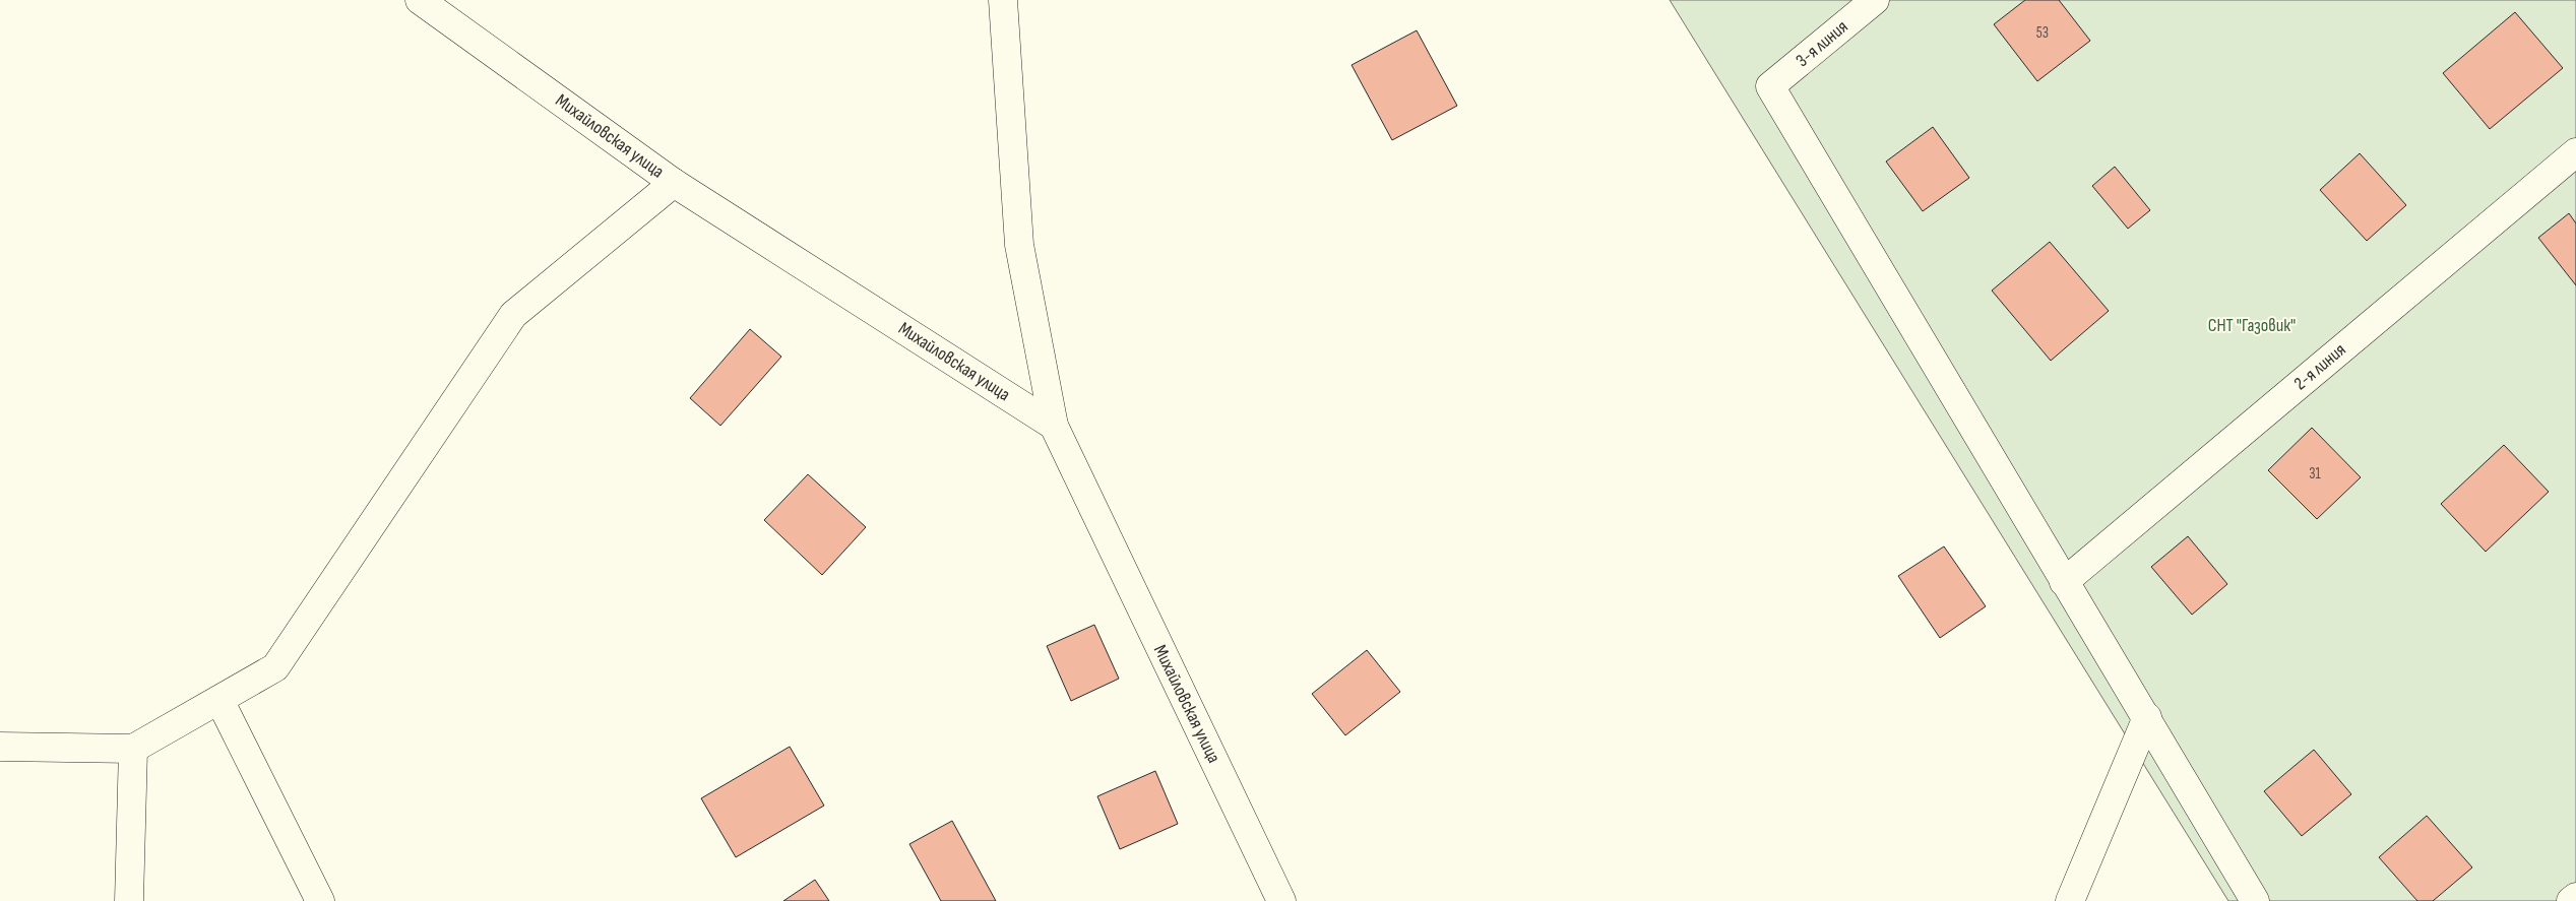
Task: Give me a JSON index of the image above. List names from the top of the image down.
{
  "streets": {
    "street": ["3-я линия", "Михайловская улица", "2-я линия"]
  },
  "crossings": [
    ["3-я линия", "2-я линия"]
  ],
  "parks": ["СНТ \"Газовик\""],
  "house_numbers": ["53", "31"]
}
